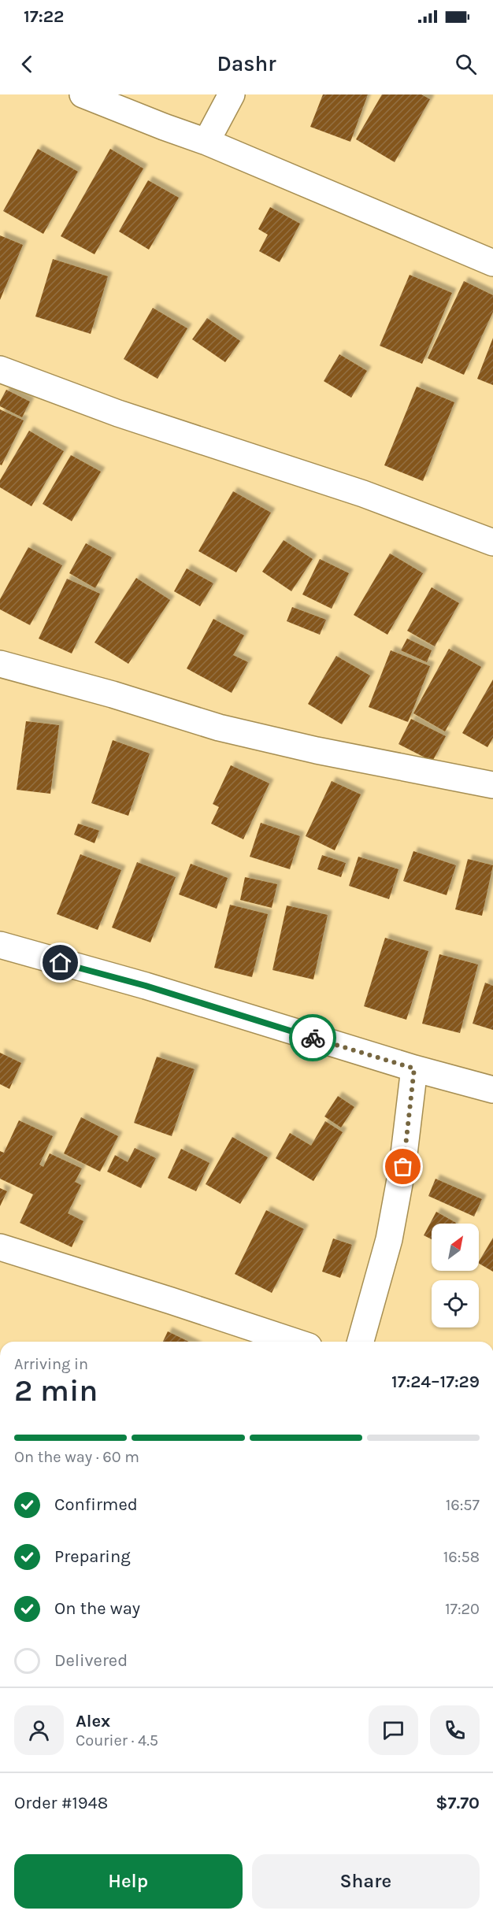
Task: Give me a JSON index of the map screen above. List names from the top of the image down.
{
  "north": "top right",
  "page": {
    "status": "17:22",
    "header": "Dashr",
    "heading": ["2 min", "Arriving in", "17:24–17:29"],
    "panel": [
      "Alex",
      "Courier · 4.5",
      "Order #1948",
      "$7.70"
    ],
    "bar": "On the way · 60 m",
    "list": [
      ["Confirmed", "16:57"],
      ["Preparing", "16:58"],
      ["On the way", "17:20"],
      "Delivered"
    ],
    "buttons": ["Help", "Share"]
  }
}
